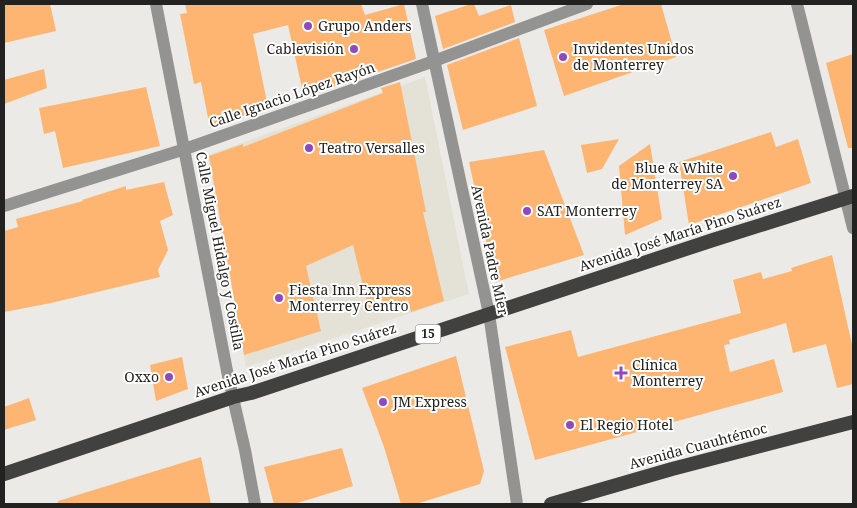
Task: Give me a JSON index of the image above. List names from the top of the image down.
{
  "streets": {
    "highway": ["Avenida José María Pino Suárez", "15", "Avenida Cuauhtémoc"],
    "street": ["Calle Ignacio López Rayón", "Avenida Padre Mier", "Calle Miguel Hidalgo y Costilla"]
  },
  "crossings": [
    ["Calle Ignacio López Rayón", "Avenida Padre Mier"],
    ["Calle Ignacio López Rayón", "Calle Miguel Hidalgo y Costilla"],
    ["Avenida José María Pino Suárez", "Avenida Padre Mier"],
    ["Avenida José María Pino Suárez", "Calle Miguel Hidalgo y Costilla"]
  ],
  "places": {
    "other": [
      "Grupo Anders",
      "Cablevisión",
      "Invidentes Unidos de Monterrey",
      "Teatro Versalles",
      "Blue & White de Monterrey SA",
      "SAT Monterrey",
      "Fiesta Inn Express Monterrey Centro",
      "Oxxo",
      "JM Express",
      "El Regio Hotel"
    ],
    "health": ["Clínica Monterrey"]
  }
}
